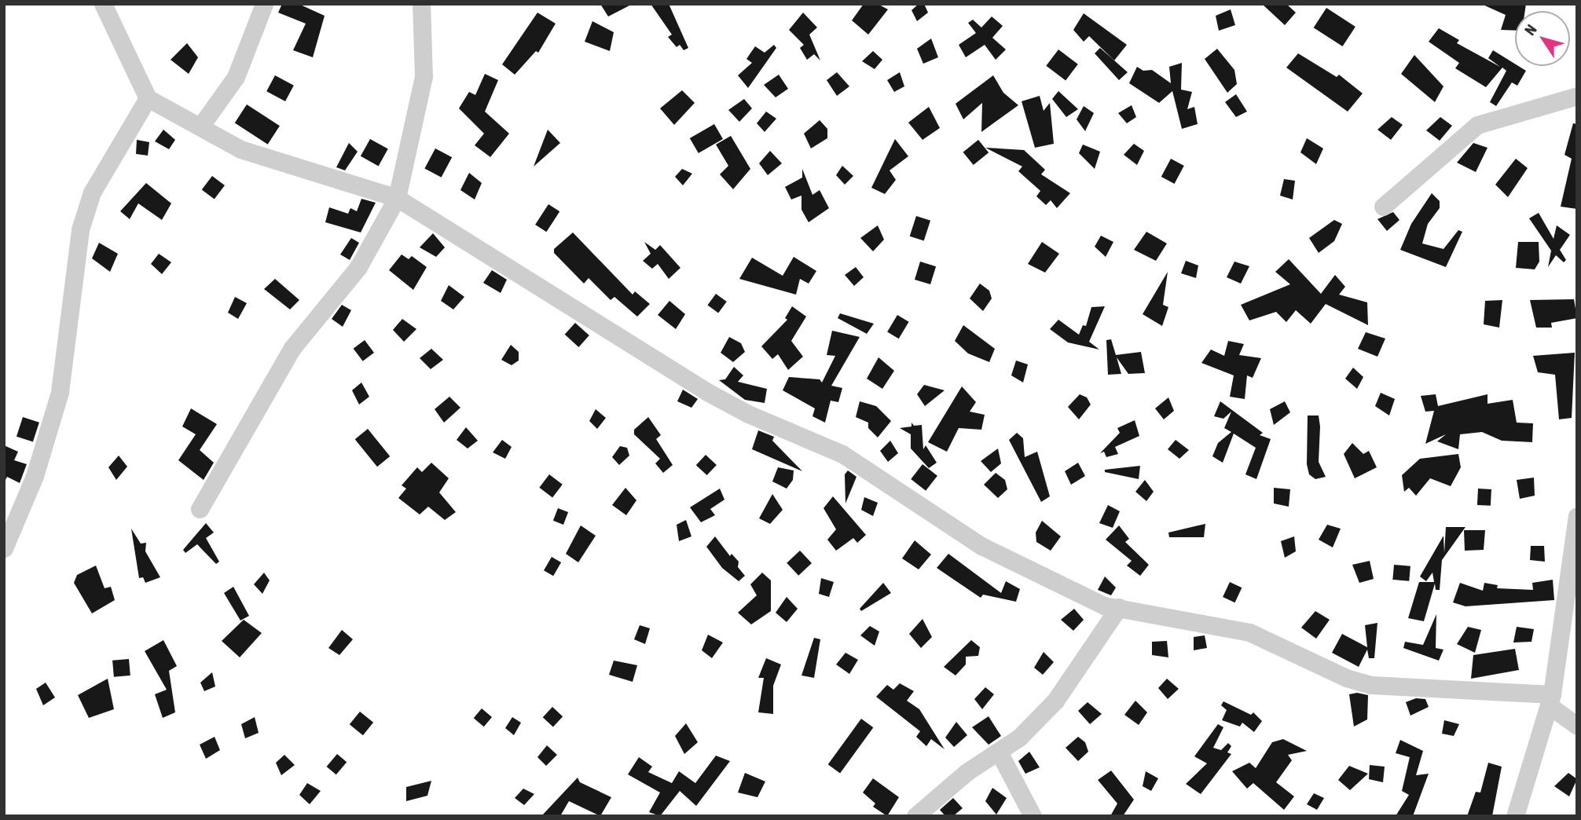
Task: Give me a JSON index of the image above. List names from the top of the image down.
{
  "north": "top left"
}
